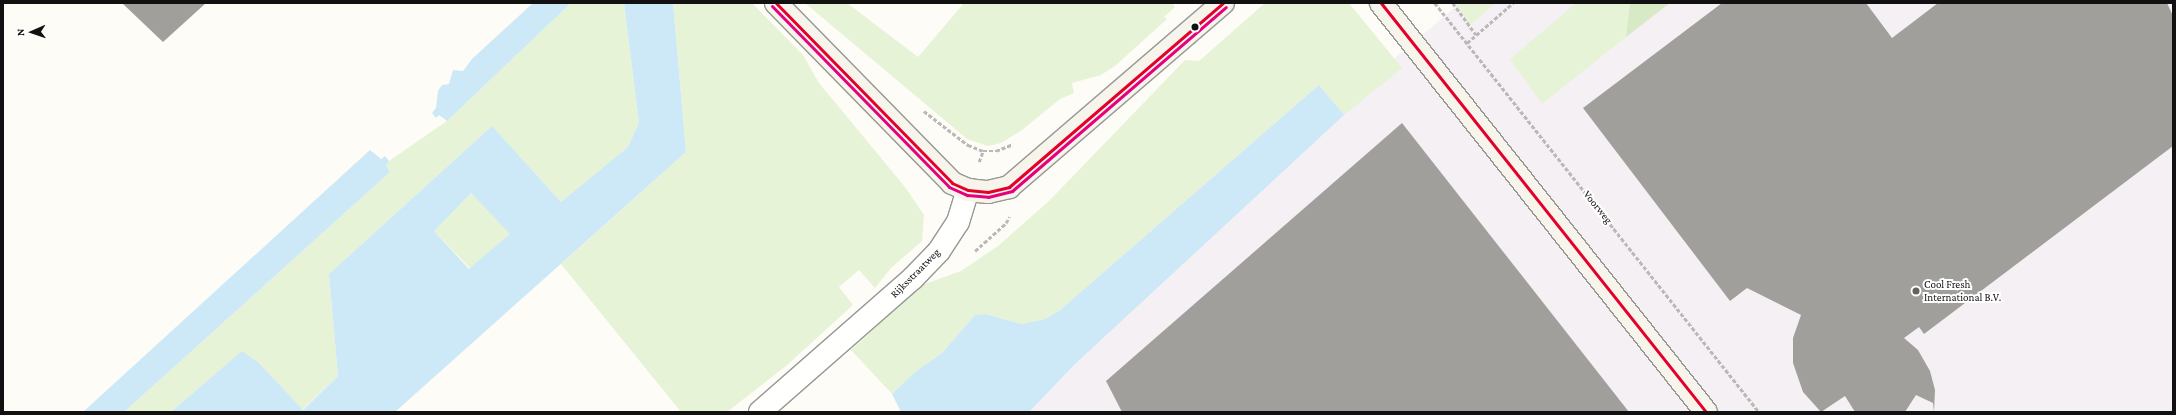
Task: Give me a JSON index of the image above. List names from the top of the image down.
{
  "streets": {
    "street": ["Rijksstraatweg"],
    "path": ["Voorweg"]
  },
  "places": ["Cool Fresh International B.V."],
  "north": "left"
}
